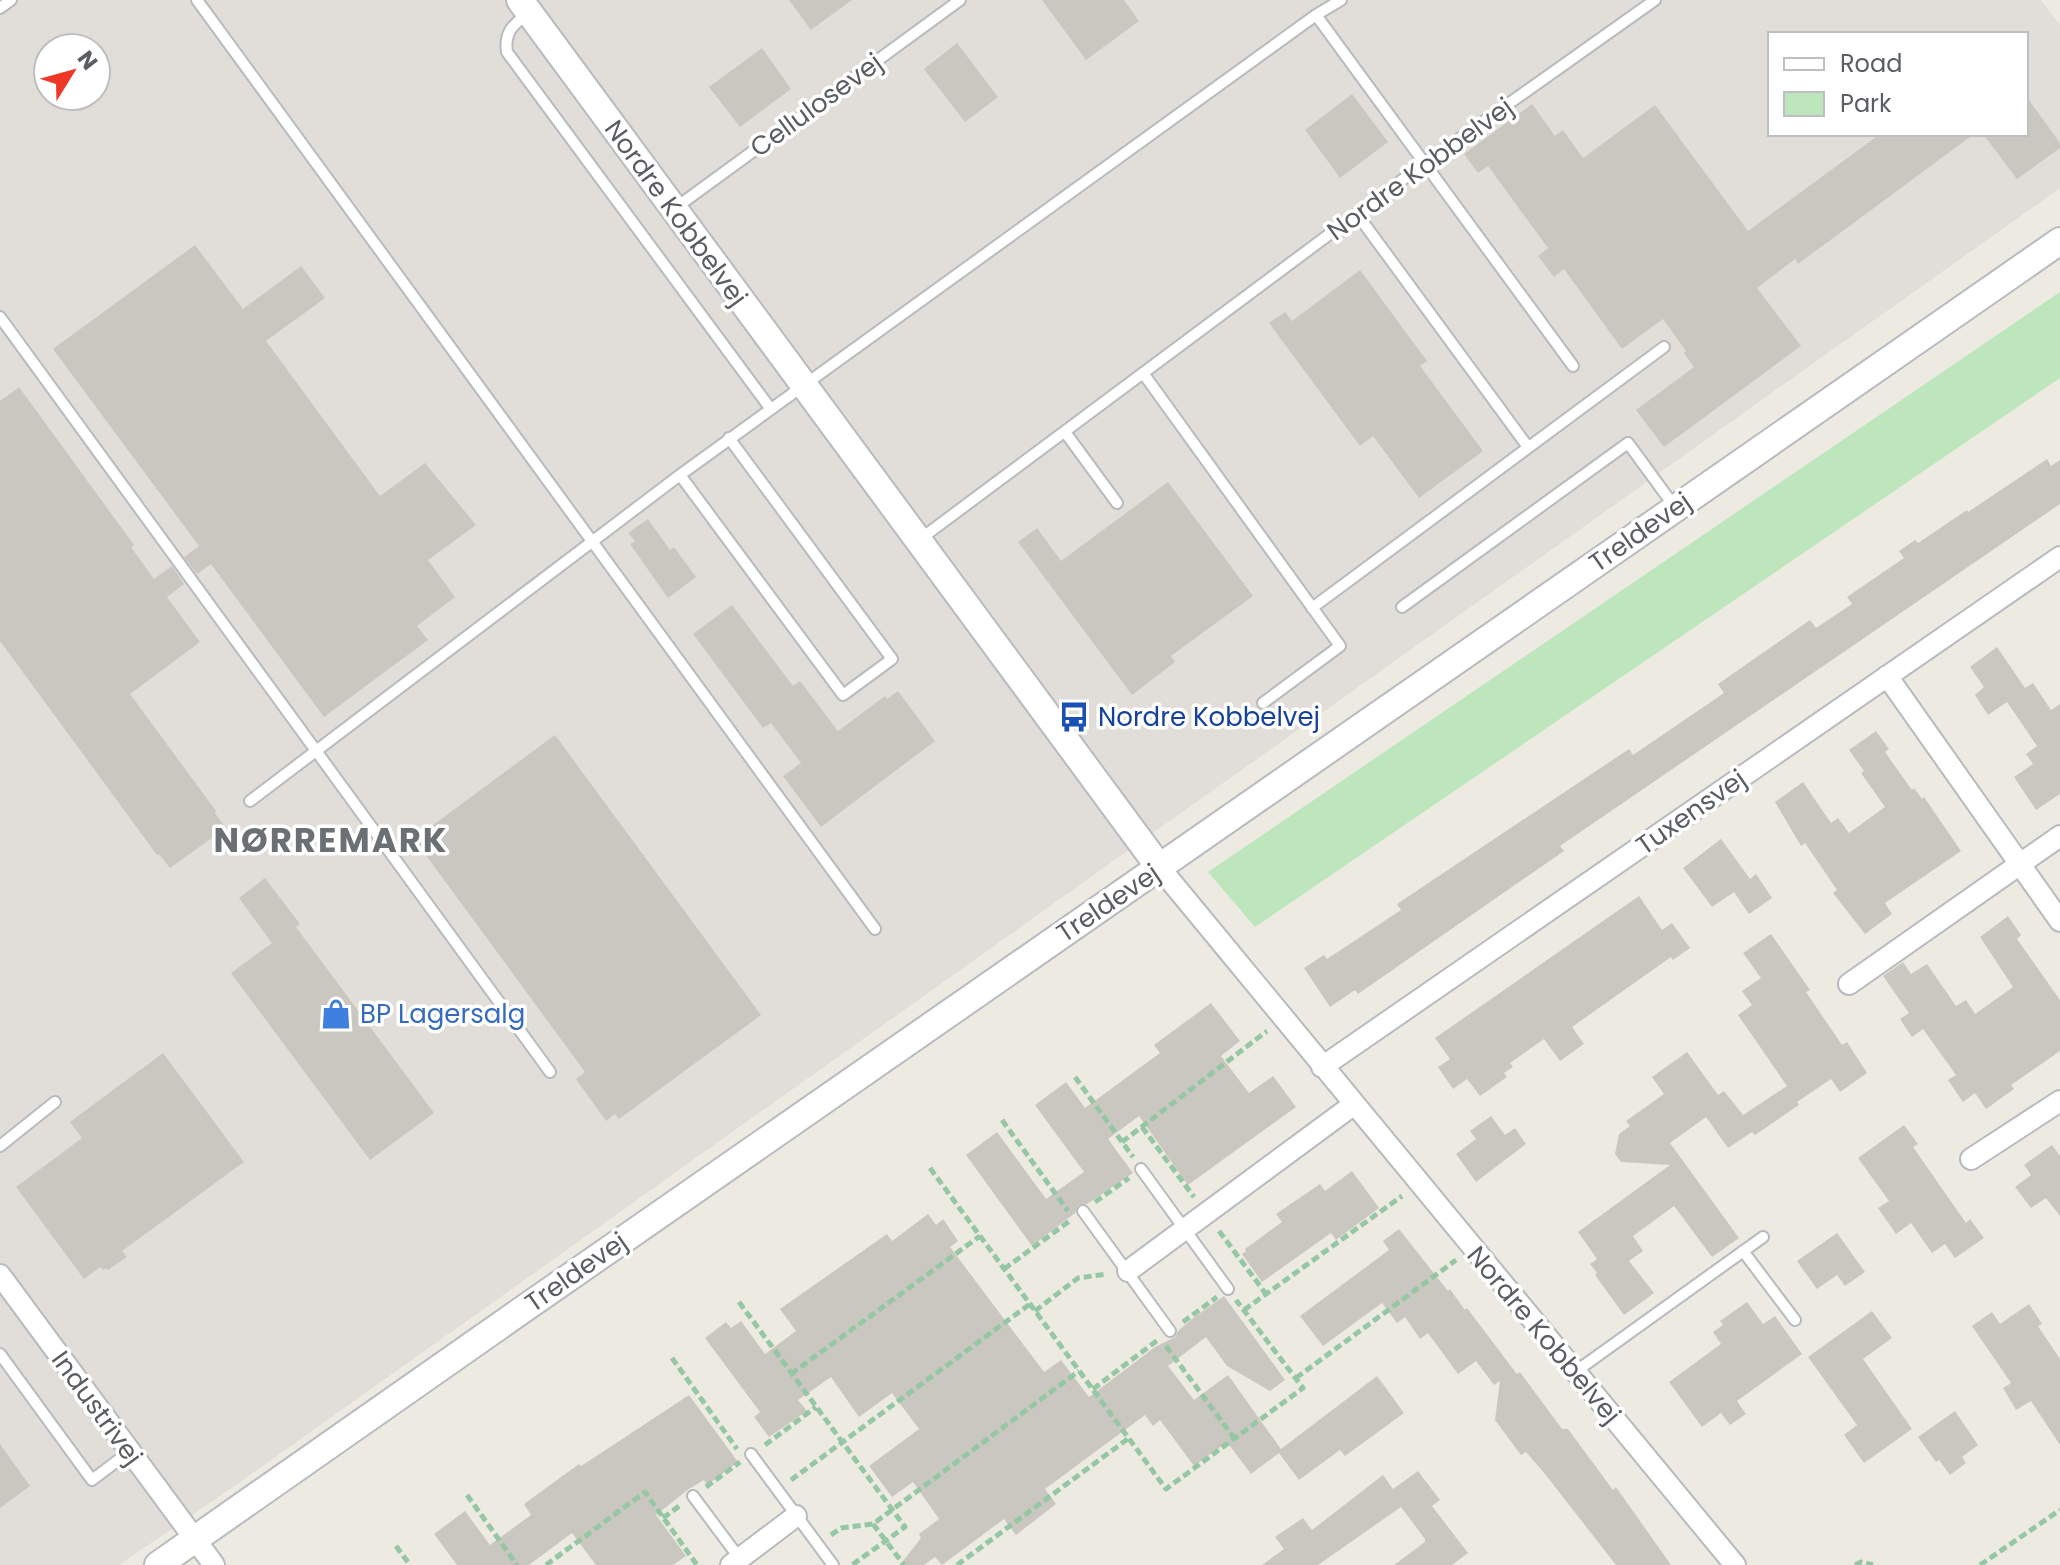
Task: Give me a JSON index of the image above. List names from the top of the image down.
{
  "streets": {
    "street": [
      "Nordre Kobbelvej",
      "Treldevej",
      "Tuxensvej",
      "Industrivej"
    ],
    "lane": ["Cellulosevej"]
  },
  "crossings": [
    ["Cellulosevej", "Nordre Kobbelvej"],
    ["Nordre Kobbelvej", "Treldevej"],
    ["Nordre Kobbelvej", "Tuxensvej"],
    ["Treldevej", "Industrivej"]
  ],
  "districts": ["NØRREMARK"],
  "places": {
    "bus stop": ["Nordre Kobbelvej"],
    "shop": ["BP Lagersalg"]
  },
  "legend": ["Road", "Park"],
  "north": "top right"
}
